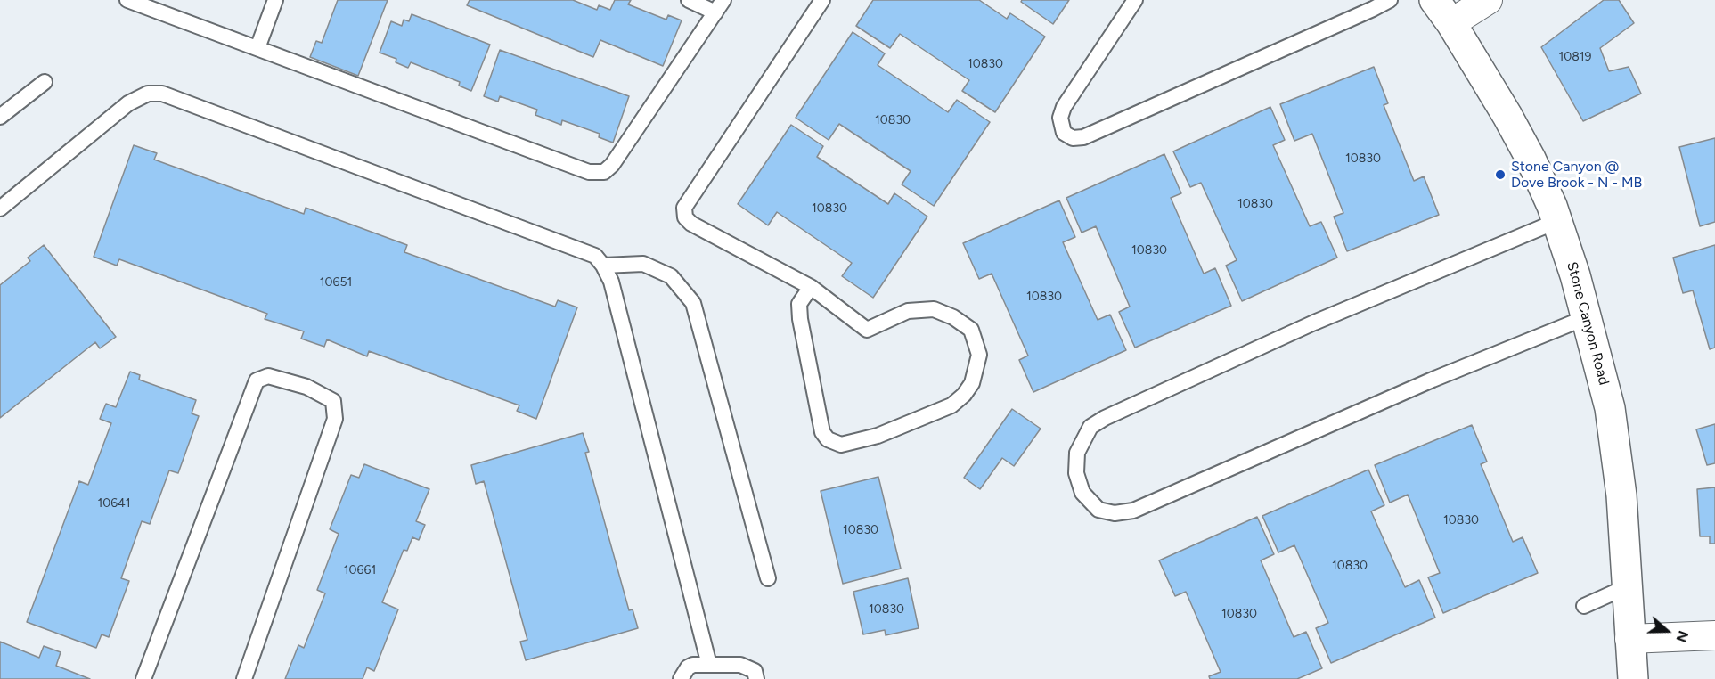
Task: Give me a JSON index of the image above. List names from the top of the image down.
{
  "streets": {
    "street": ["Stone Canyon Road"]
  },
  "places": ["Stone Canyon @ Dove Brook - N - MB"],
  "house_numbers": [
    "10819",
    "10830",
    "10830",
    "10830",
    "10830",
    "10830",
    "10830",
    "10651",
    "10830",
    "10641",
    "10830",
    "10830",
    "10830",
    "10661",
    "10830",
    "10830"
  ],
  "north": "right"
}
